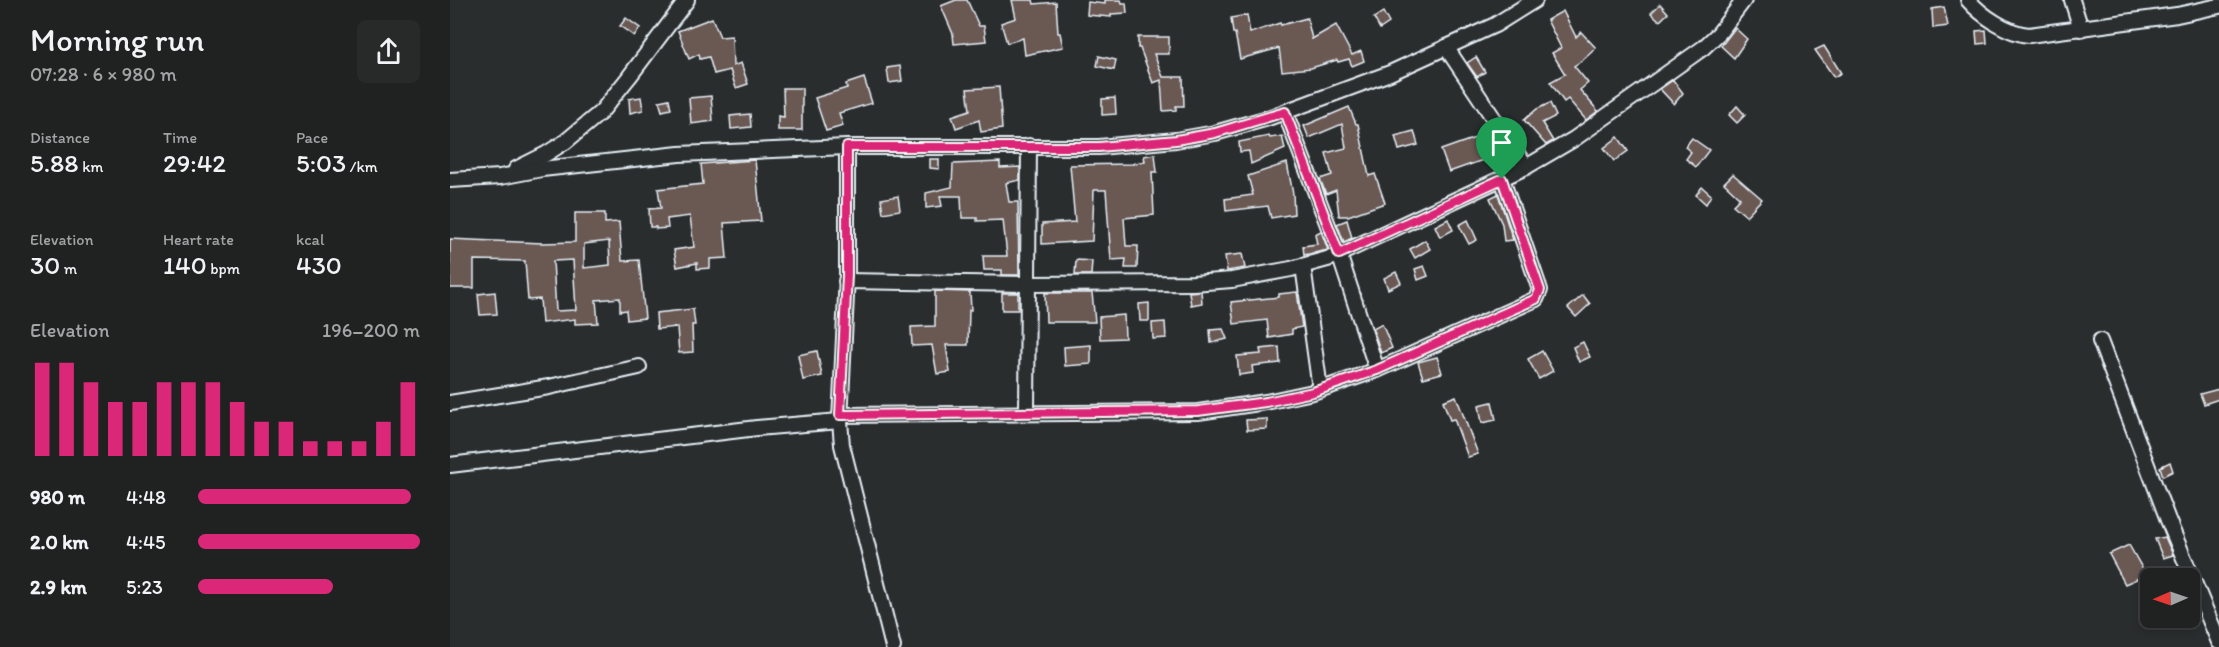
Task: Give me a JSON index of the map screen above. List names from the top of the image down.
{
  "north": "left",
  "page": {
    "heading": ["Morning run", "07:28 · 6 × 980 m"],
    "stats": [
      ["Distance", "5.88 km"],
      ["Time", "29:42"],
      ["Pace", "5:03 /km"],
      ["Elevation", "30 m"],
      ["Heart rate", "140 bpm"],
      ["kcal", "430"]
    ],
    "chart": ["Elevation", "196–200 m"],
    "list": [
      {
        "name": "980 m",
        "note": "4:48"
      },
      {
        "name": "2.0 km",
        "note": "4:45"
      },
      {
        "name": "2.9 km",
        "note": "5:23"
      }
    ]
  }
}
